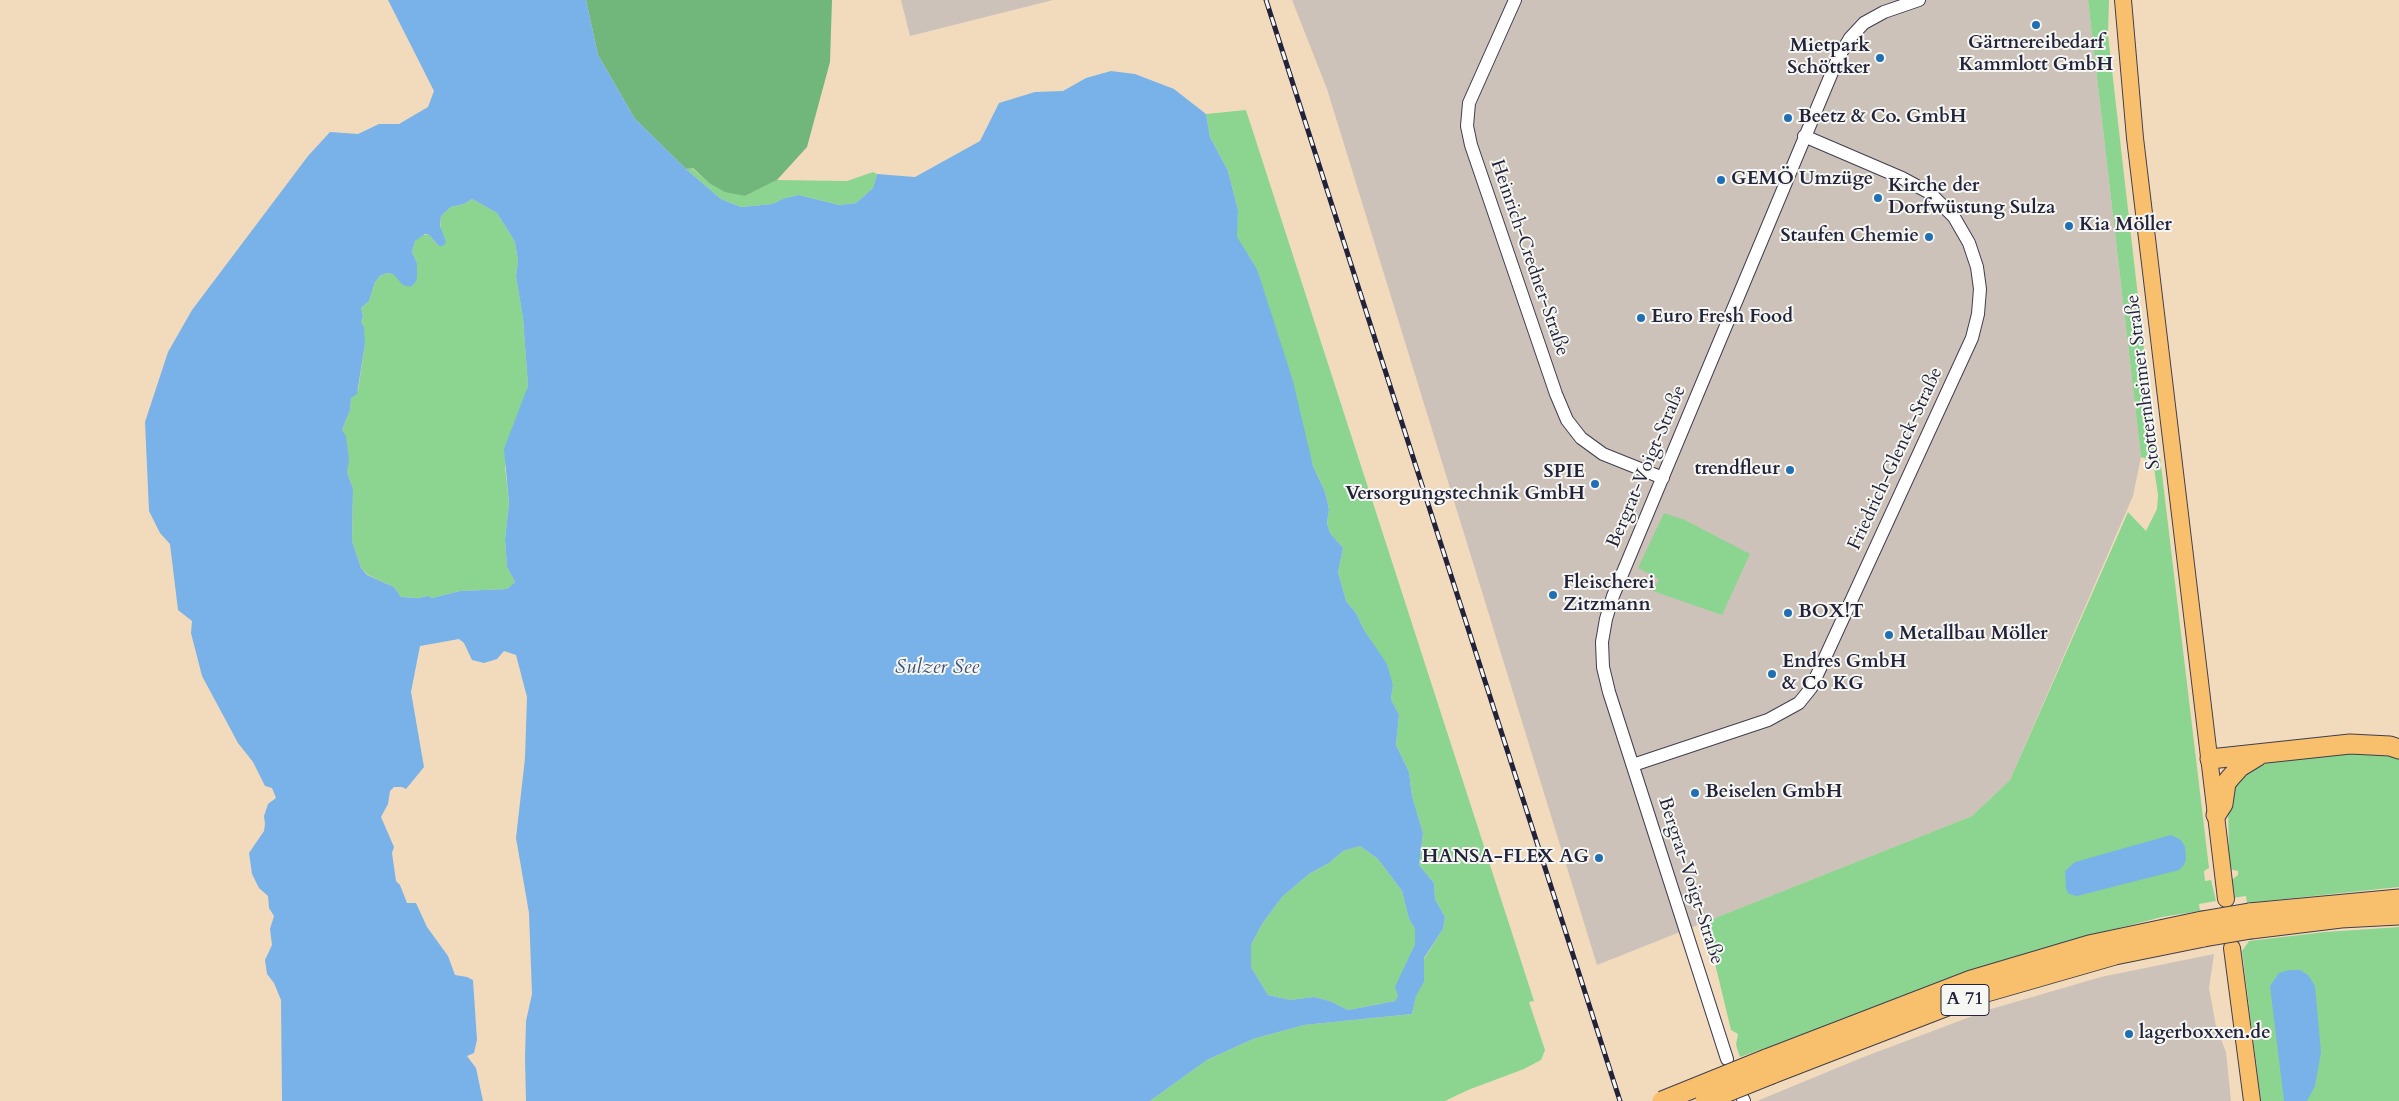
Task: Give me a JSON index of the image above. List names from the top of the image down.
{
  "streets": {
    "highway": ["A 71"],
    "main road": ["Stotternheimer Straße"],
    "street": ["Heinrich-Credner-Straße", "Friedrich-Glenck-Straße", "Bergrat-Voigt-Straße"]
  },
  "crossings": [
    ["Heinrich-Credner-Straße", "Bergrat-Voigt-Straße"],
    ["Friedrich-Glenck-Straße", "Bergrat-Voigt-Straße"]
  ],
  "water": ["Sulzer See"],
  "places": [
    "Gärtnereibedarf Kammlott GmbH",
    "Mietpark Schöttker",
    "Beetz & Co. GmbH",
    "GEMÖ Umzüge",
    "Kirche der Dorfwüstung Sulza",
    "Kia Möller",
    "Staufen Chemie",
    "Euro Fresh Food",
    "trendfleur",
    "SPIE Versorgungstechnik GmbH",
    "Fleischerei Zitzmann",
    "BOX!T",
    "Metallbau Möller",
    "Endres GmbH & Co KG",
    "Beiselen GmbH",
    "HANSA-FLEX AG",
    "lagerboxxen.de"
  ]
}
